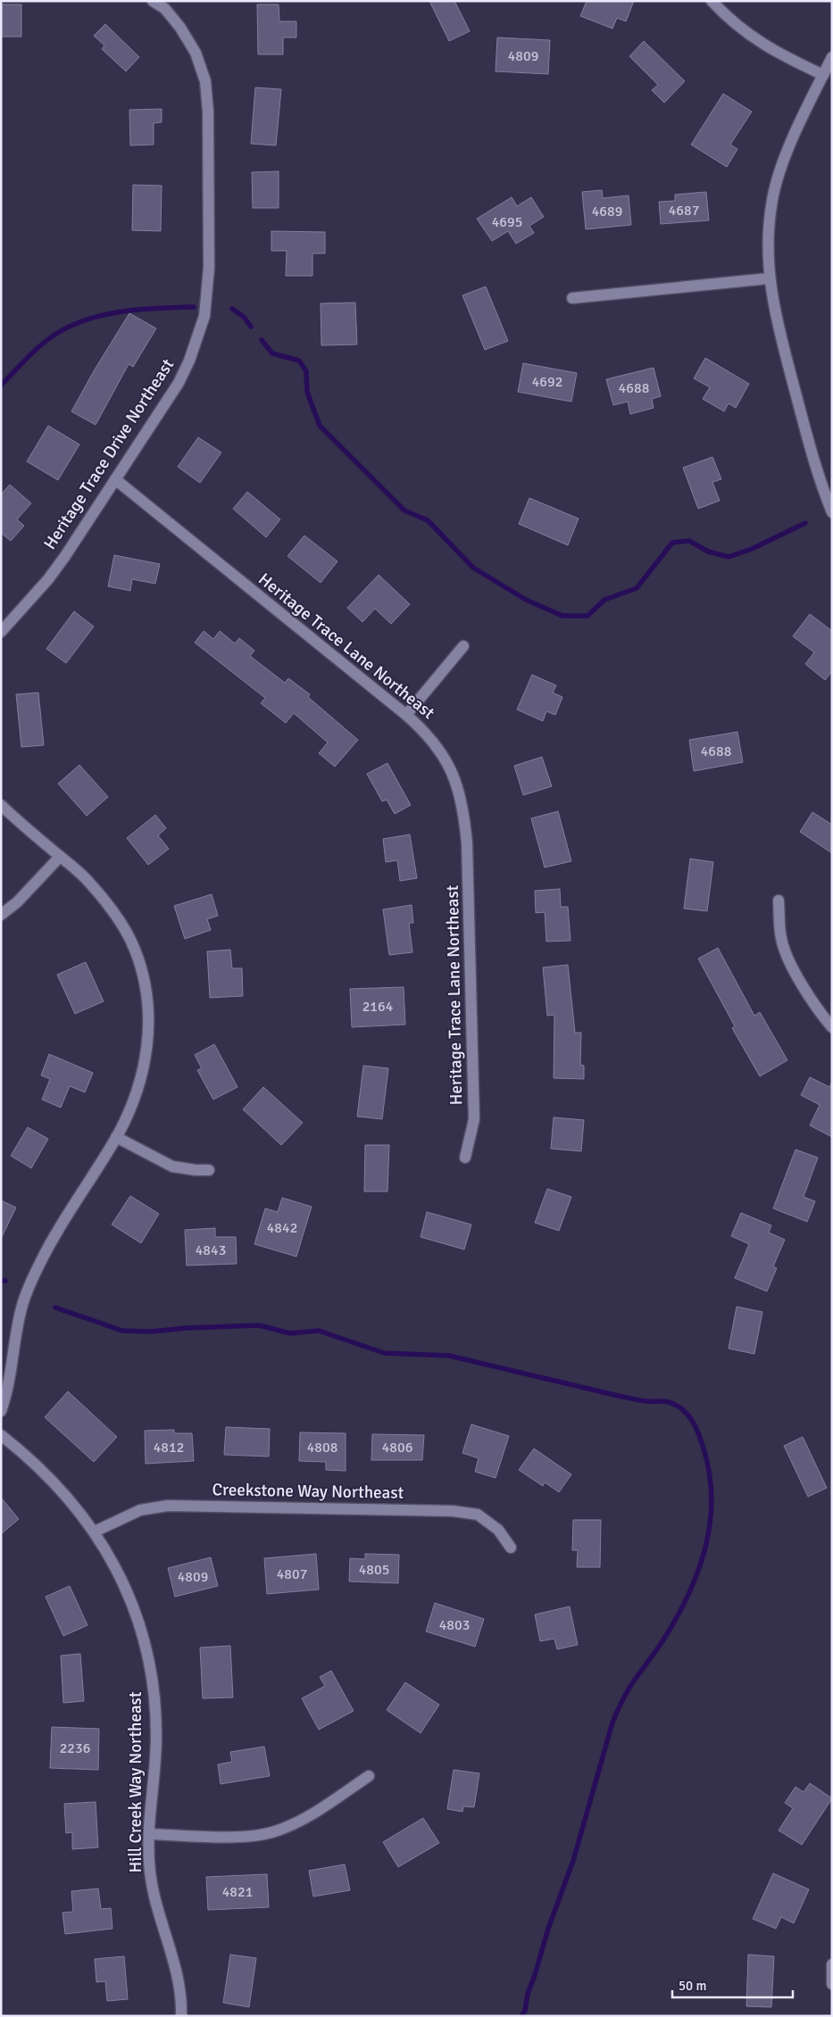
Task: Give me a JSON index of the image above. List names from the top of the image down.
{
  "streets": {
    "street": [
      "Heritage Trace Drive Northeast",
      "Heritage Trace Lane Northeast",
      "Creekstone Way Northeast",
      "Hill Creek Way Northeast"
    ]
  },
  "crossings": [
    ["Heritage Trace Drive Northeast", "Heritage Trace Lane Northeast"],
    ["Creekstone Way Northeast", "Hill Creek Way Northeast"]
  ],
  "house_numbers": [
    "4809",
    "4687",
    "4689",
    "4695",
    "4692",
    "4688",
    "4688",
    "2164",
    "4842",
    "4843",
    "4812",
    "4808",
    "4806",
    "4805",
    "4807",
    "4809",
    "4803",
    "2236",
    "4821"
  ],
  "scale_bar": "50 m"
}
